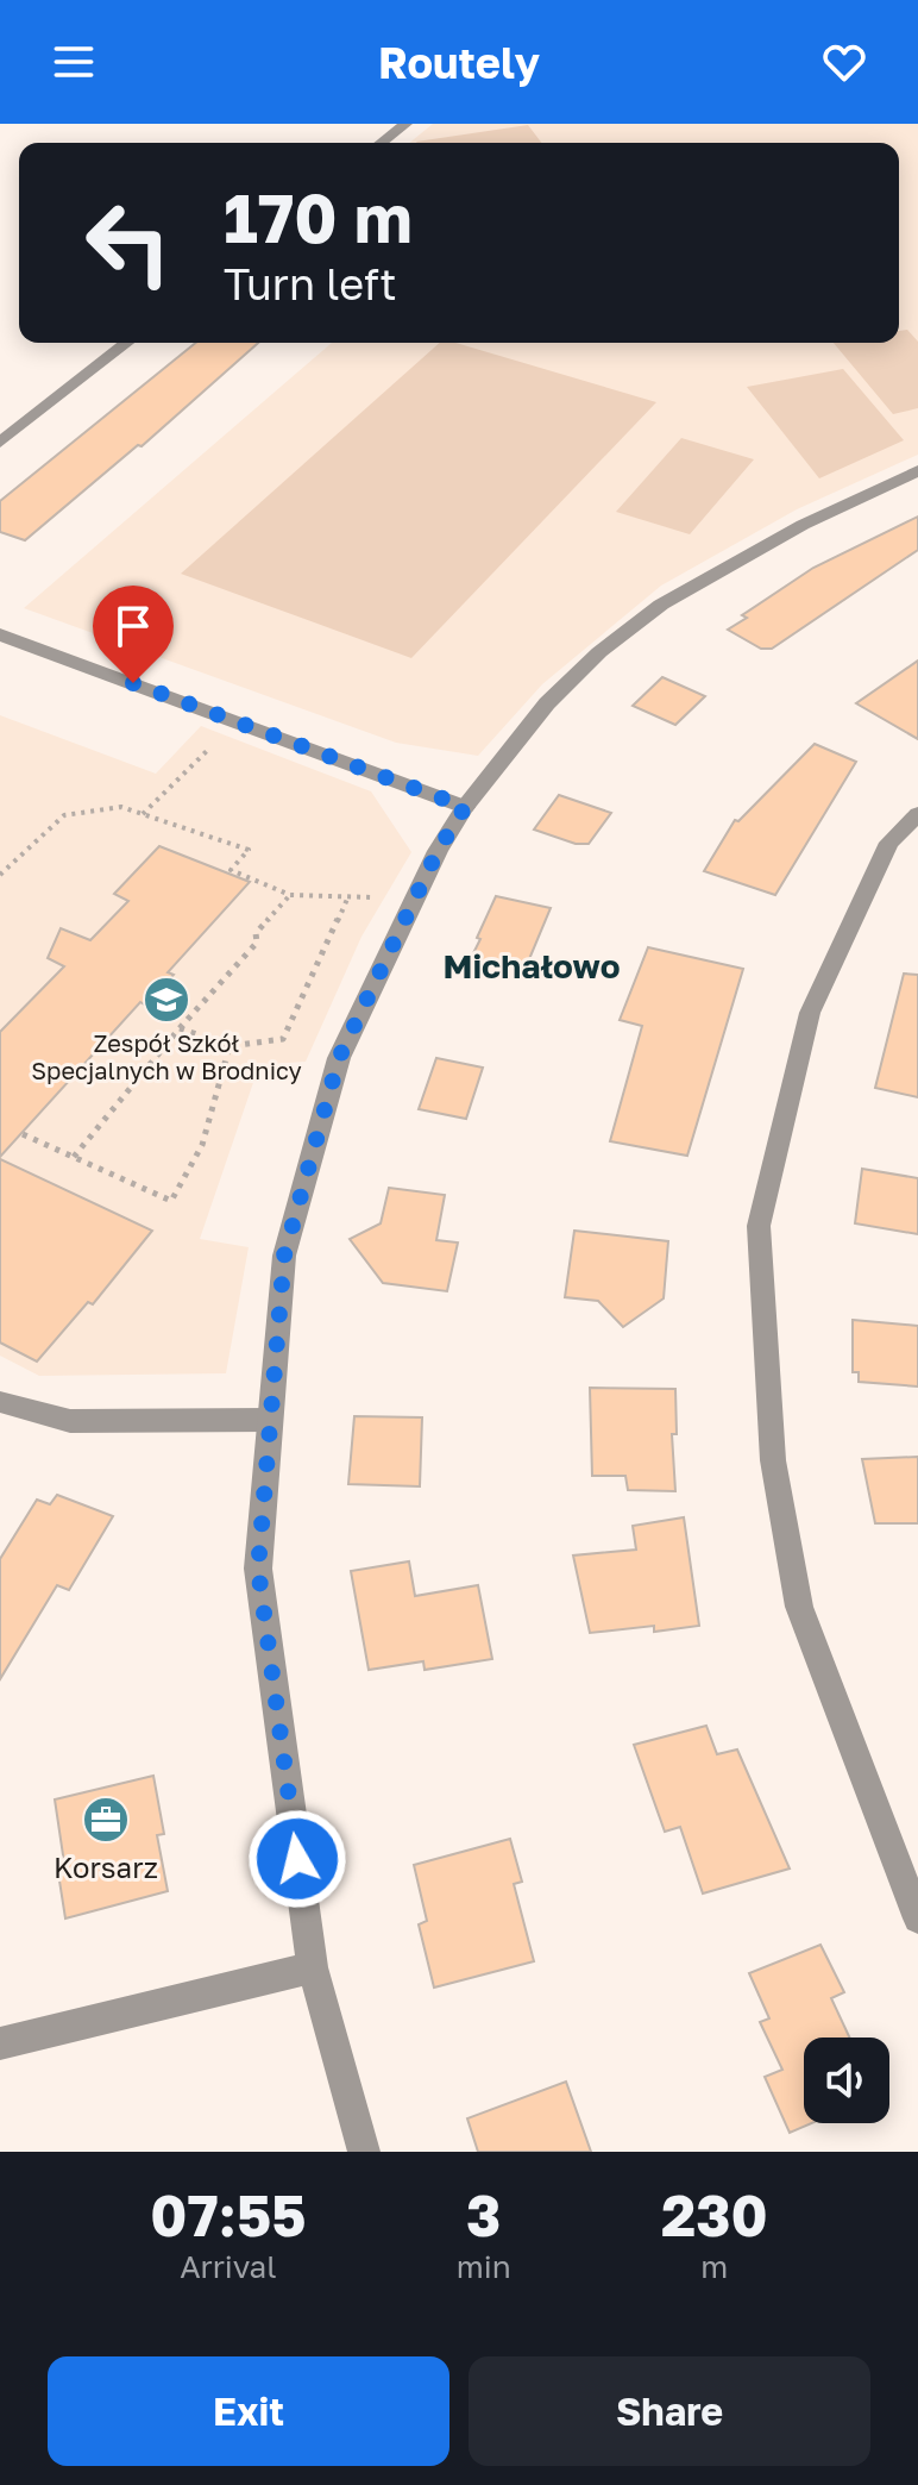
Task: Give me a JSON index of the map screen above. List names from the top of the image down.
{
  "districts": ["Michałowo"],
  "places": {
    "school or university": ["Zespół Szkół Specjalnych w Brodnicy"],
    "office": ["Korsarz"]
  },
  "page": {
    "header": "Routely",
    "turn": ["170 m", "Turn left"],
    "eta": [
      "07:55",
      "Arrival",
      "3",
      "min",
      "230",
      "m"
    ],
    "buttons": ["Exit", "Share"]
  }
}
